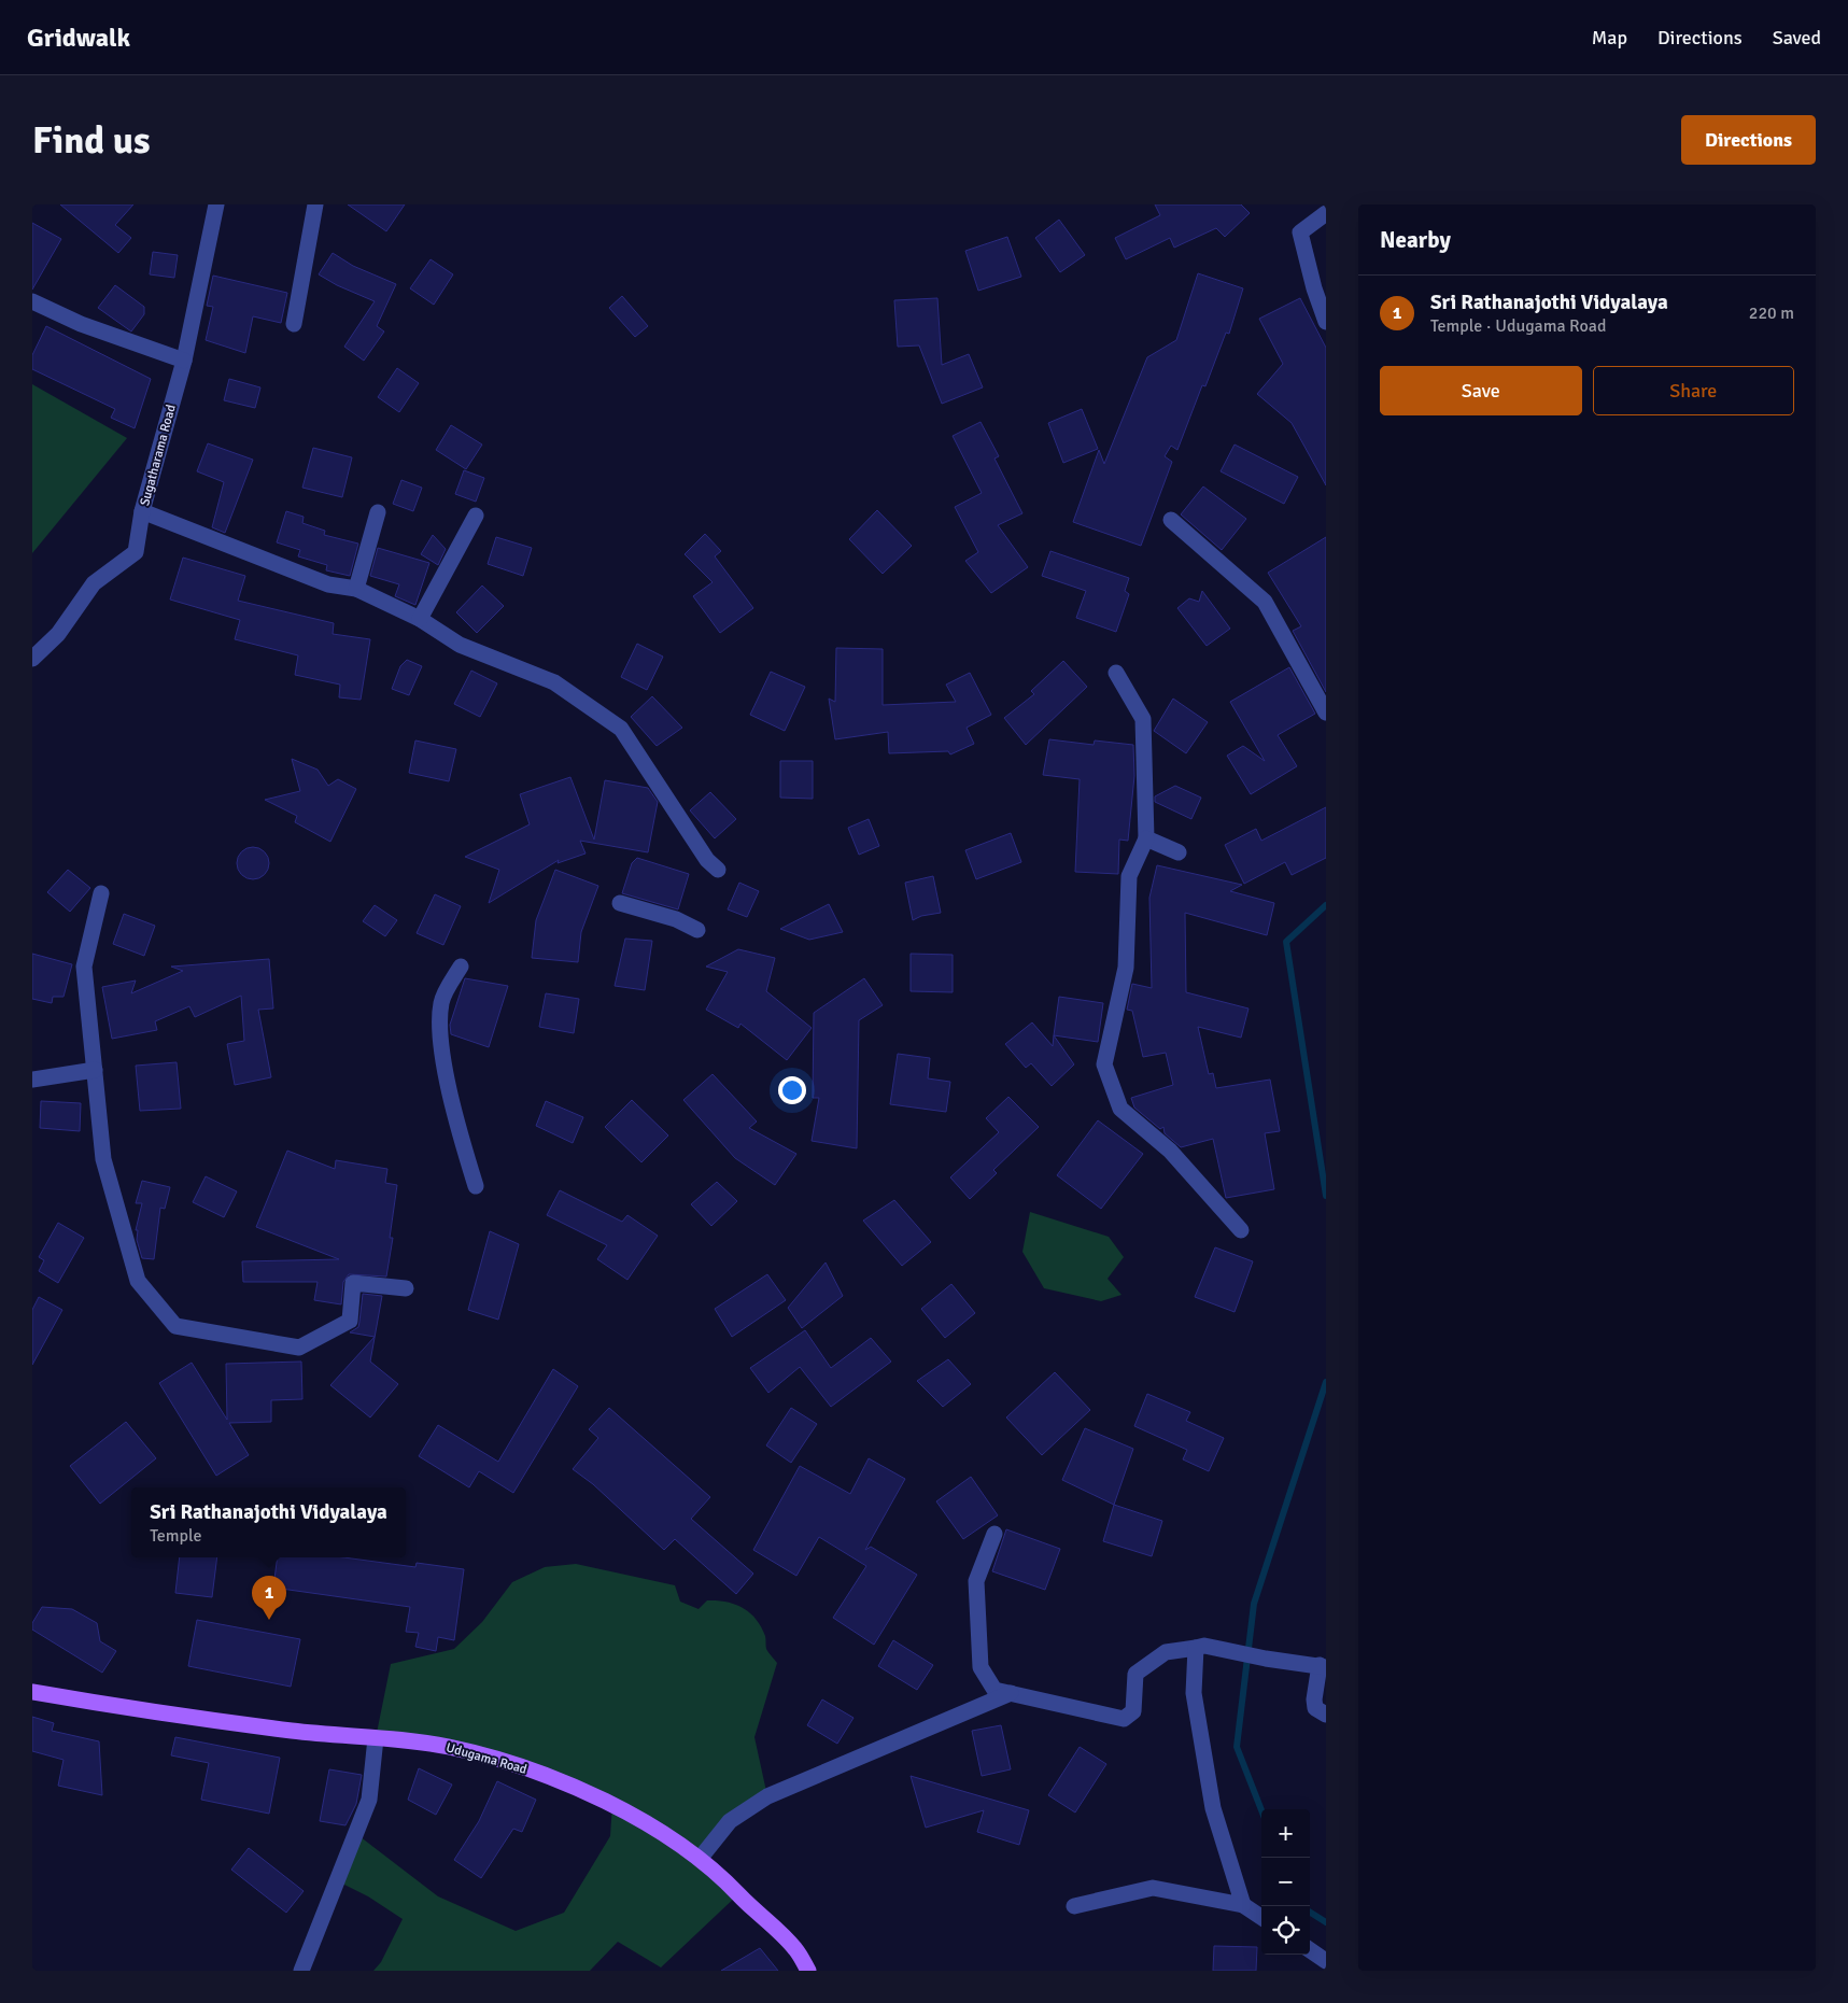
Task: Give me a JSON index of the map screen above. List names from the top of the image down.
{
  "streets": {
    "main road": ["Udugama Road"],
    "street": ["Sugatharama Road"]
  },
  "page": {
    "header": "Gridwalk",
    "nav": ["Map", "Directions", "Saved"],
    "buttons": [
      "Directions",
      ["Save", "Share"]
    ],
    "title": "Find us",
    "heading": "Nearby",
    "list": [
      {
        "mark": "1",
        "name": "Sri Rathanajothi Vidyalaya",
        "note": "Temple · Udugama Road",
        "value": "220 m"
      }
    ],
    "popup": ["Sri Rathanajothi Vidyalaya", "Temple"],
    "pins": "1",
    "map_buttons": ["+", "−"]
  }
}
